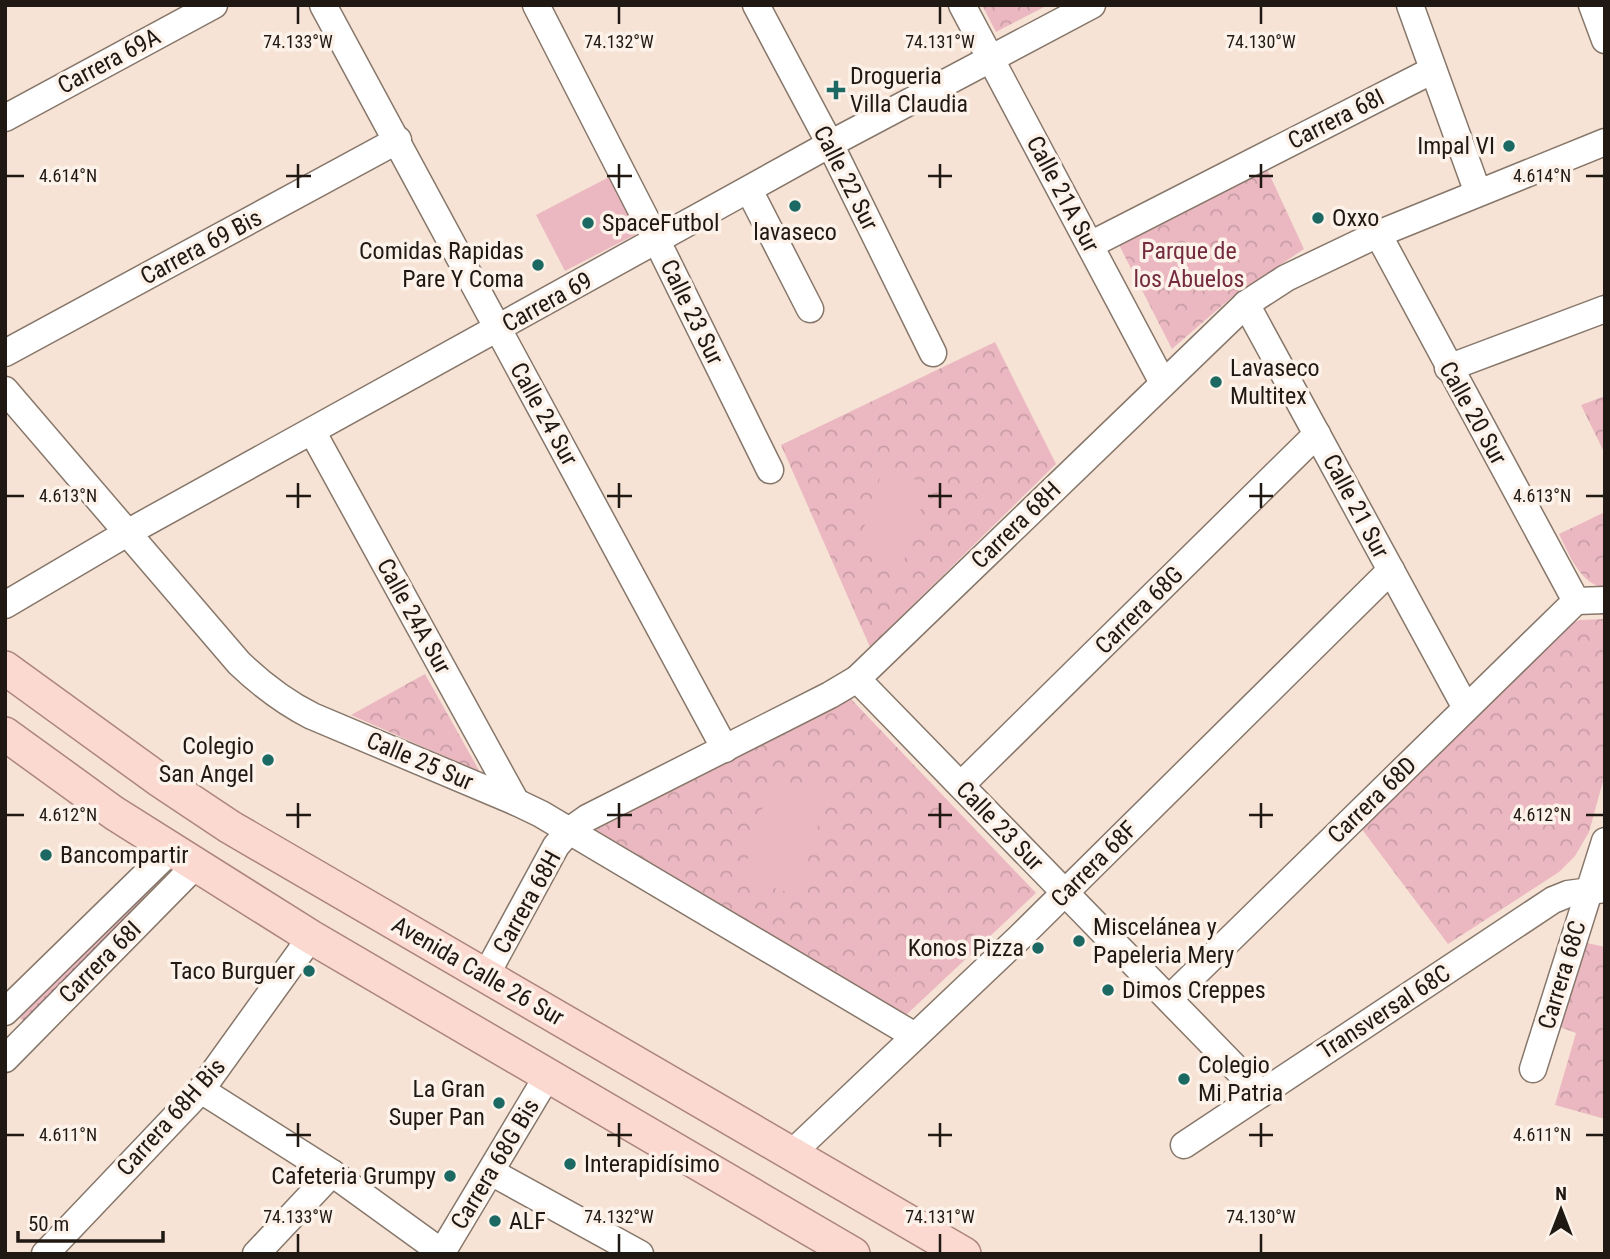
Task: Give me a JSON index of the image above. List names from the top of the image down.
{
  "streets": {
    "main road": ["Avenida Calle 26 Sur"],
    "street": [
      "Carrera 69A",
      "Carrera 68I",
      "Calle 22 Sur",
      "Calle 21A Sur",
      "Carrera 69 Bis",
      "Carrera 69",
      "Calle 23 Sur",
      "Calle 20 Sur",
      "Calle 24 Sur",
      "Calle 21 Sur",
      "Carrera 68H",
      "Carrera 68G",
      "Calle 24A Sur",
      "Calle 25 Sur",
      "Carrera 68D",
      "Carrera 68F",
      "Carrera 68C",
      "Transversal 68C",
      "Carrera 68H Bis",
      "Carrera 68G Bis"
    ]
  },
  "crossings": [
    ["Carrera 68I", "Calle 21A Sur"],
    ["Calle 22 Sur", "Carrera 69"],
    ["Calle 21A Sur", "Carrera 69"],
    ["Calle 21A Sur", "Carrera 68H"],
    ["Carrera 69 Bis", "Calle 24 Sur"],
    ["Carrera 69", "Calle 23 Sur"],
    ["Carrera 69", "Calle 24 Sur"],
    ["Carrera 69", "Calle 24A Sur"],
    ["Carrera 69", "Calle 25 Sur"],
    ["Calle 23 Sur", "Carrera 68H"],
    ["Calle 23 Sur", "Carrera 68G"],
    ["Calle 23 Sur", "Carrera 68D"],
    ["Calle 23 Sur", "Carrera 68F"],
    ["Calle 23 Sur", "Transversal 68C"],
    ["Calle 20 Sur", "Carrera 68H"],
    ["Calle 20 Sur", "Carrera 68D"],
    ["Calle 24 Sur", "Carrera 68H"],
    ["Calle 21 Sur", "Carrera 68H"],
    ["Calle 21 Sur", "Carrera 68G"],
    ["Calle 21 Sur", "Carrera 68D"],
    ["Calle 21 Sur", "Carrera 68F"],
    ["Carrera 68H", "Calle 25 Sur"],
    ["Carrera 68H", "Avenida Calle 26 Sur"],
    ["Calle 24A Sur", "Calle 25 Sur"],
    ["Calle 25 Sur", "Carrera 68F"],
    ["Carrera 68F", "Avenida Calle 26 Sur"],
    ["Carrera 68C", "Transversal 68C"]
  ],
  "parks": ["Parque de los Abuelos"],
  "places": {
    "health": ["Drogueria Villa Claudia"],
    "other": [
      "Impal VI",
      "lavaseco",
      "Oxxo",
      "SpaceFutbol",
      "Comidas Rapidas Pare Y Coma",
      "Lavaseco Multitex",
      "Colegio San Angel",
      "Bancompartir",
      "Miscelánea y Papeleria Mery",
      "Konos Pizza",
      "Taco Burguer",
      "Dimos Creppes",
      "Colegio Mi Patria",
      "La Gran Super Pan",
      "Interapidísimo",
      "Cafeteria Grumpy",
      "ALF"
    ]
  },
  "scale_bar": "50 m",
  "north": "top",
  "coordinates": [
    "74.133°W",
    "74.132°W",
    "74.131°W",
    "74.130°W",
    "4.614°N",
    "4.613°N",
    "4.612°N",
    "4.611°N"
  ]
}
